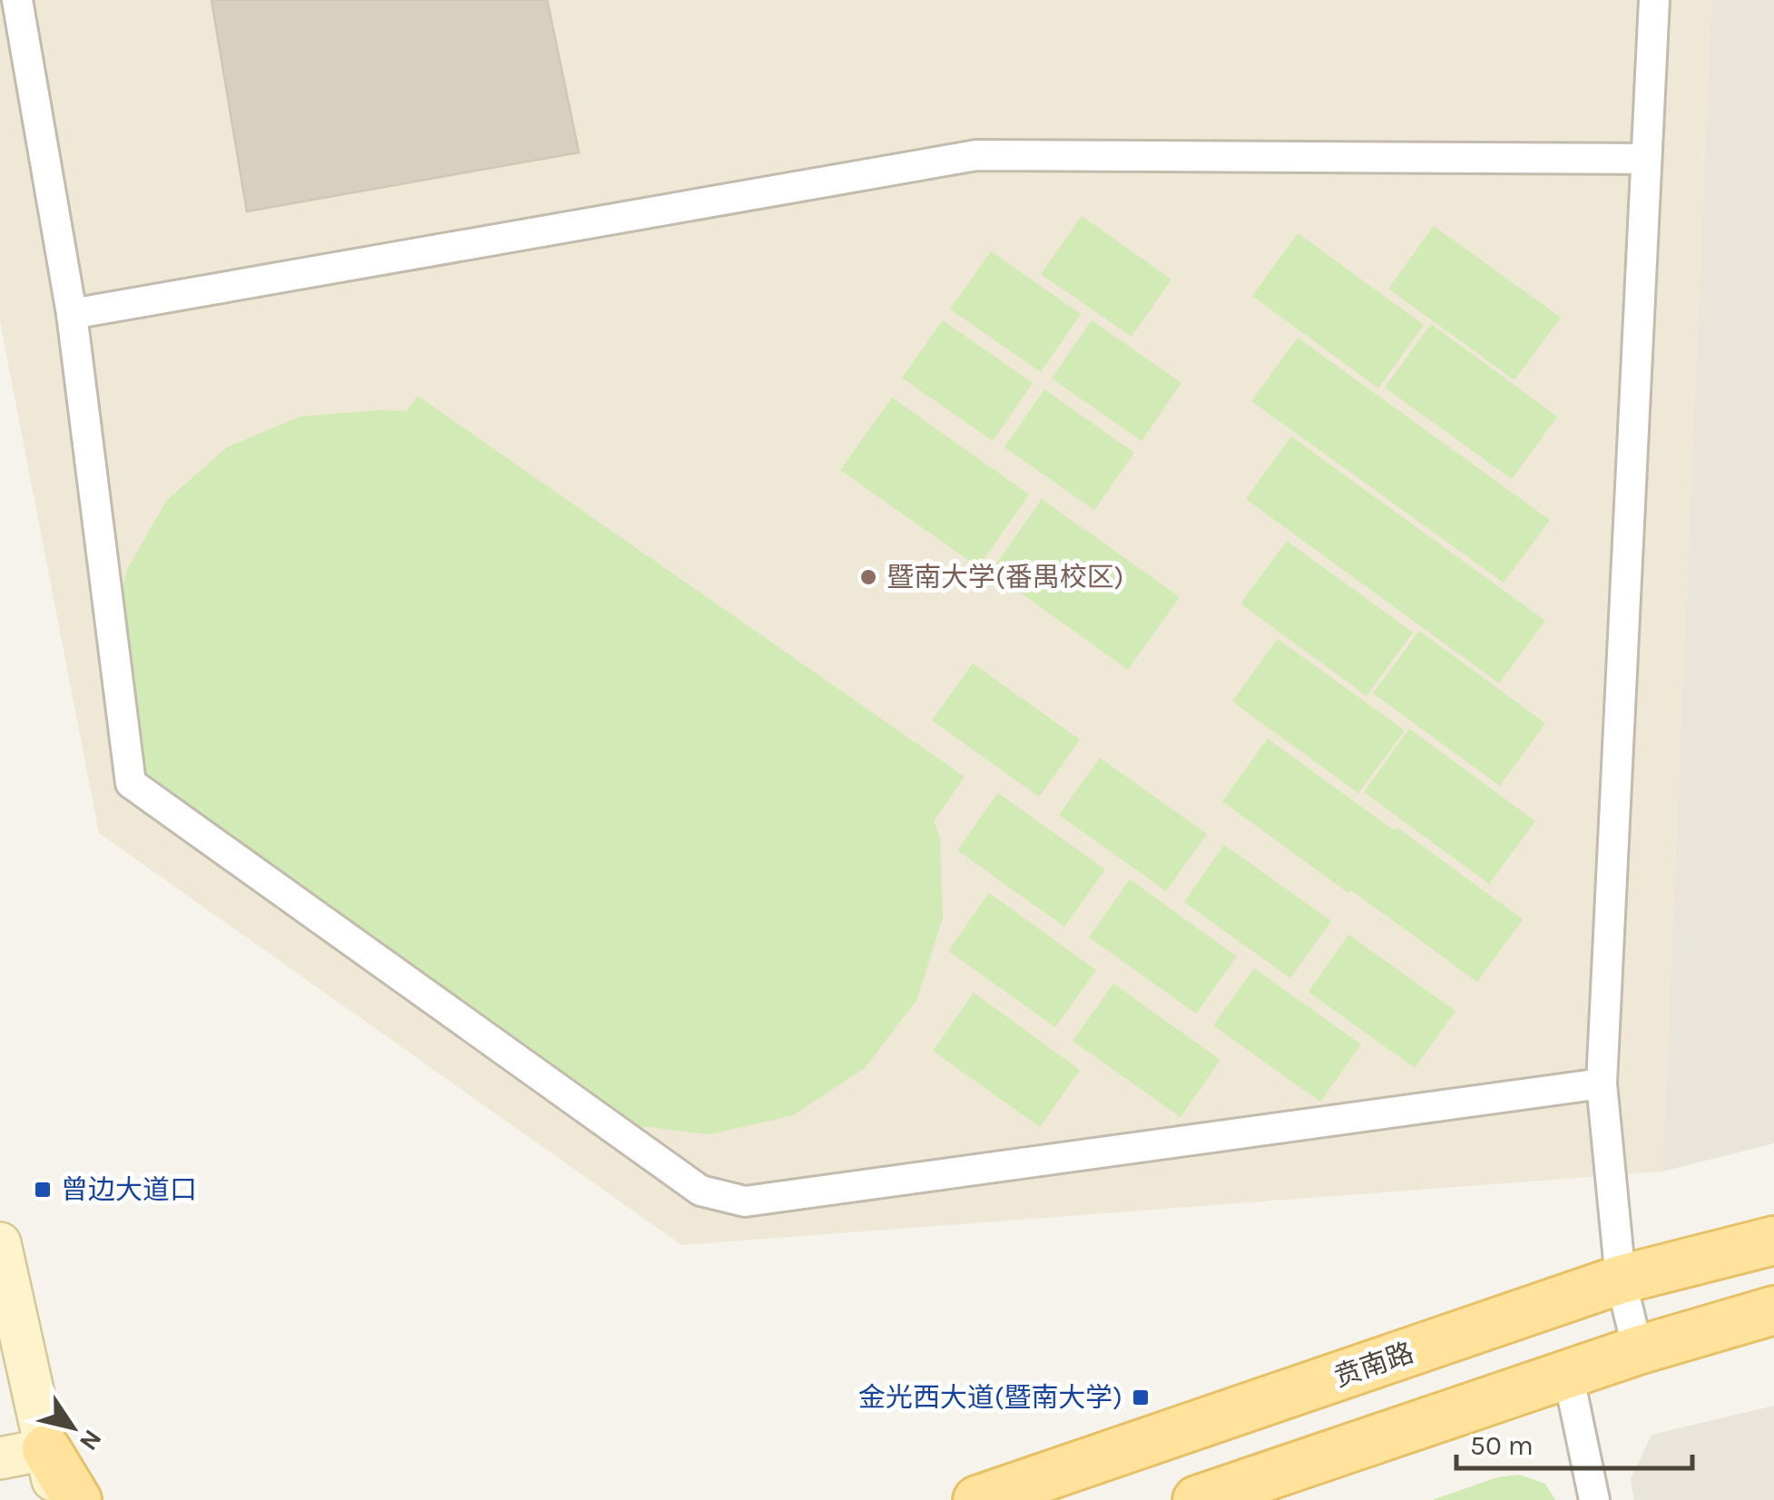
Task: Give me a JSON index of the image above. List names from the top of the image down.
{
  "streets": {
    "main road": ["贲南路"]
  },
  "places": {
    "other": ["暨南大学(番禺校区)"],
    "transit": ["曾边大道口", "金光西大道(暨南大学)"]
  },
  "scale_bar": "50 m",
  "north": "bottom right"
}
